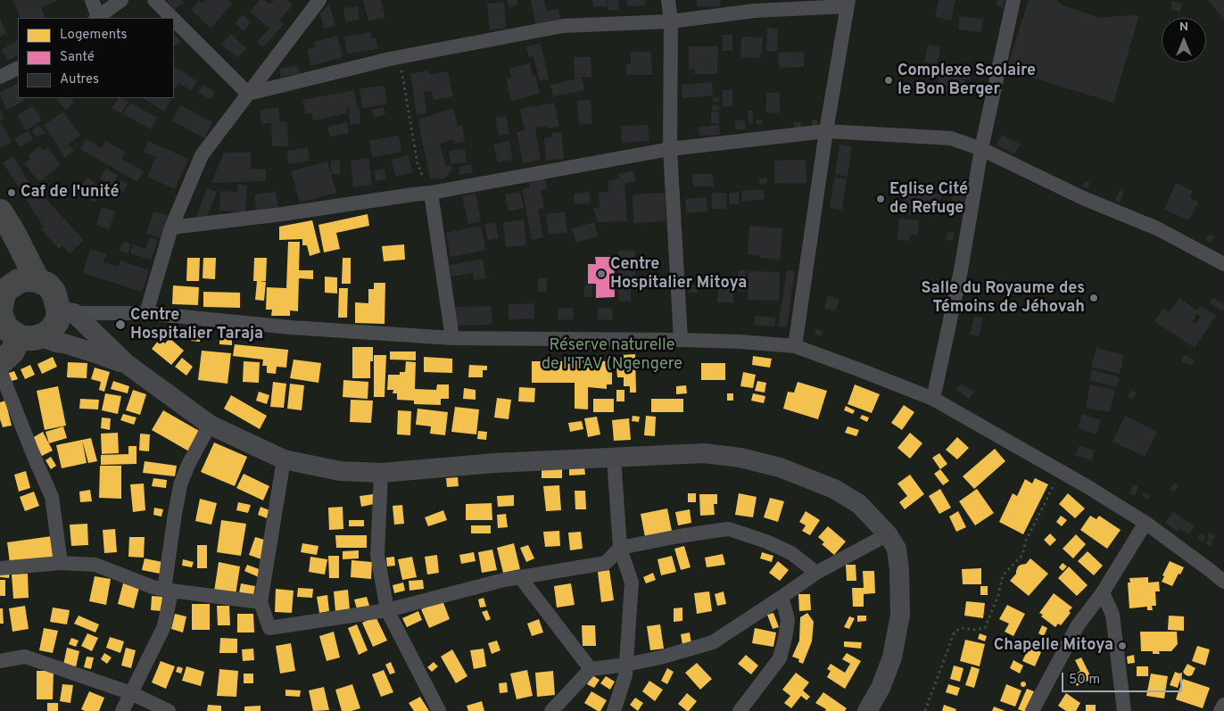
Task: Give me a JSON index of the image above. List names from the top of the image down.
{
  "parks": ["Réserve naturelle de l'ITAV (Ngengere"],
  "places": [
    "Complexe Scolaire le Bon Berger",
    "Caf de l'unité",
    "Eglise Cité de Refuge",
    "Centre Hospitalier Mitoya",
    "Salle du Royaume des Témoins de Jéhovah",
    "Centre Hospitalier Taraja",
    "Chapelle Mitoya"
  ],
  "legend": ["Logements", "Santé", "Autres"],
  "scale_bar": "50 m",
  "north": "top"
}
